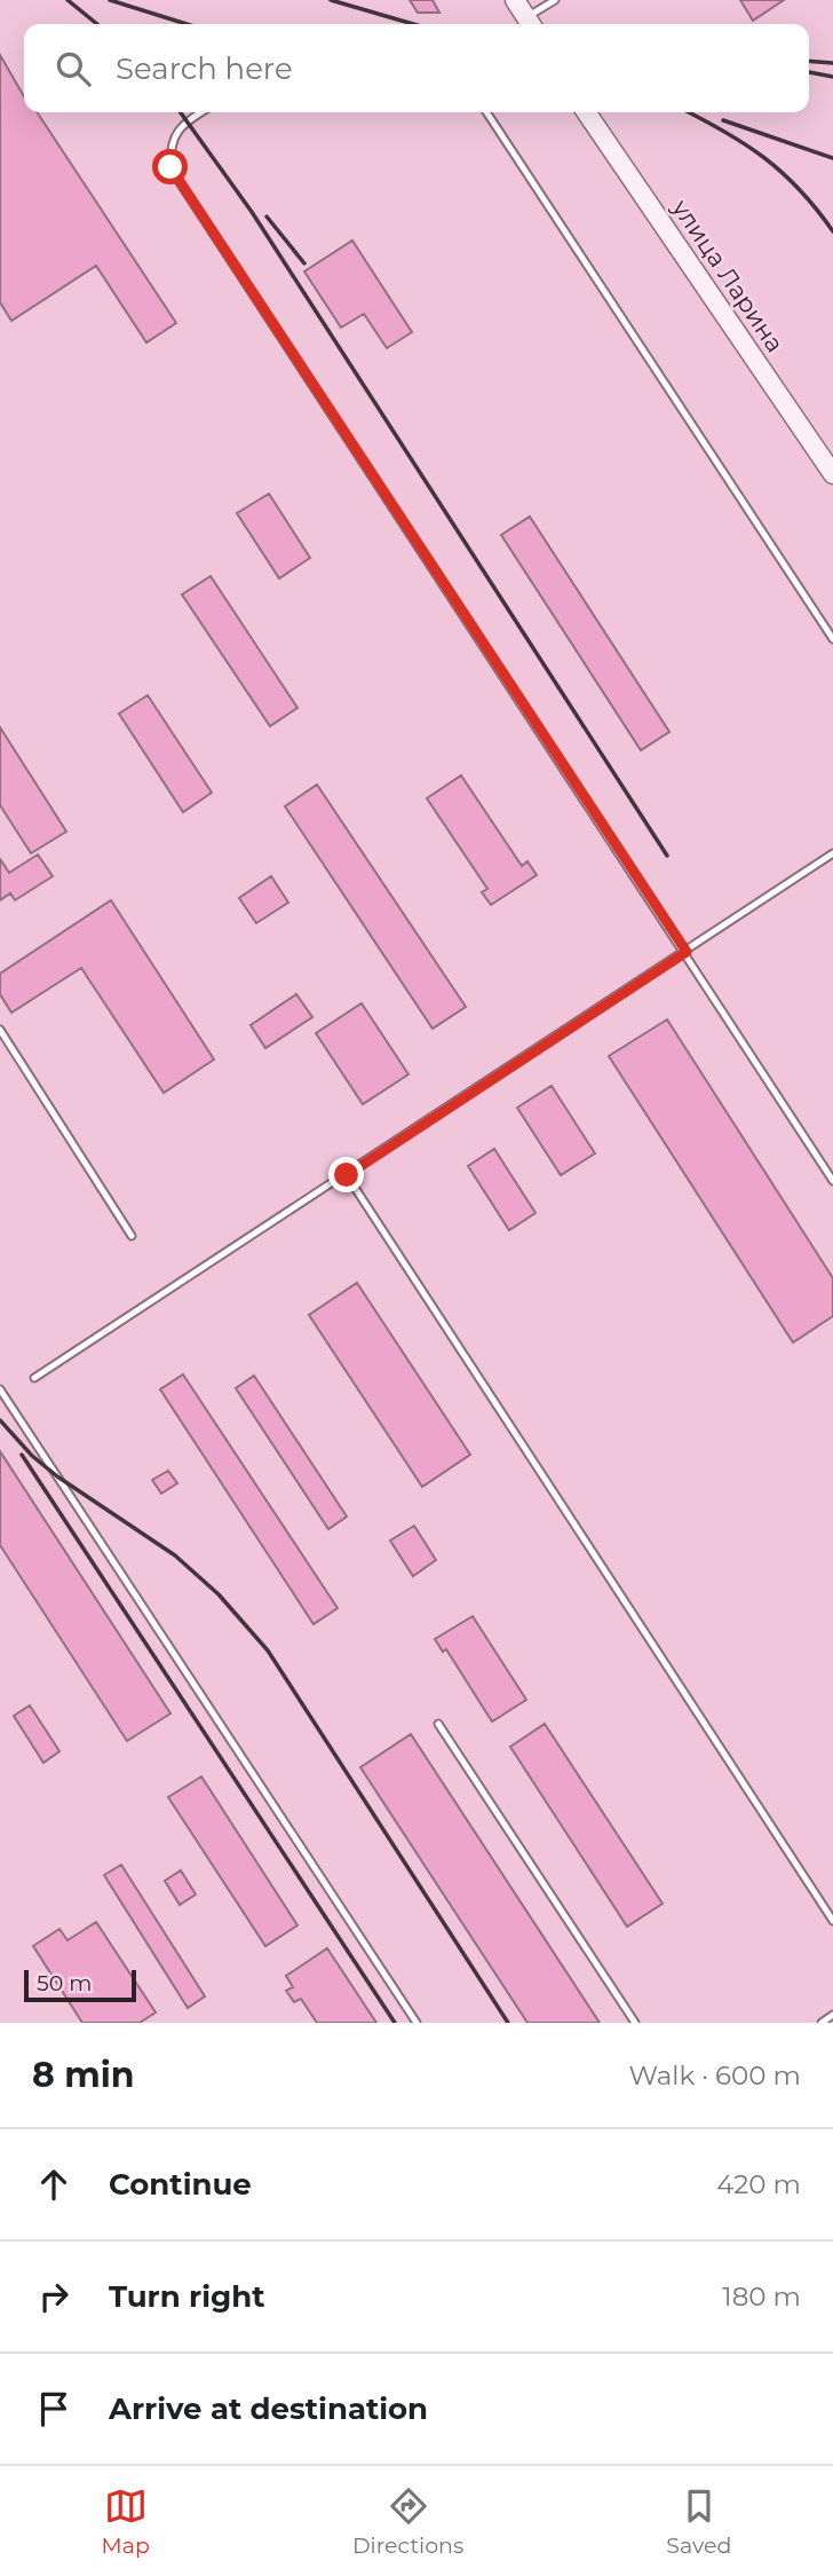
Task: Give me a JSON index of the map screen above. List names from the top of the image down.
{
  "streets": {
    "street": ["улица Ларина"]
  },
  "scale_bar": "50 m",
  "page": {
    "search": "Search here",
    "scale": "50 m",
    "heading": ["8 min", "Walk · 600 m"],
    "list": [
      ["Continue", "420 m"],
      ["Turn right", "180 m"],
      "Arrive at destination"
    ],
    "nav": ["Map", "Directions", "Saved"]
  }
}
